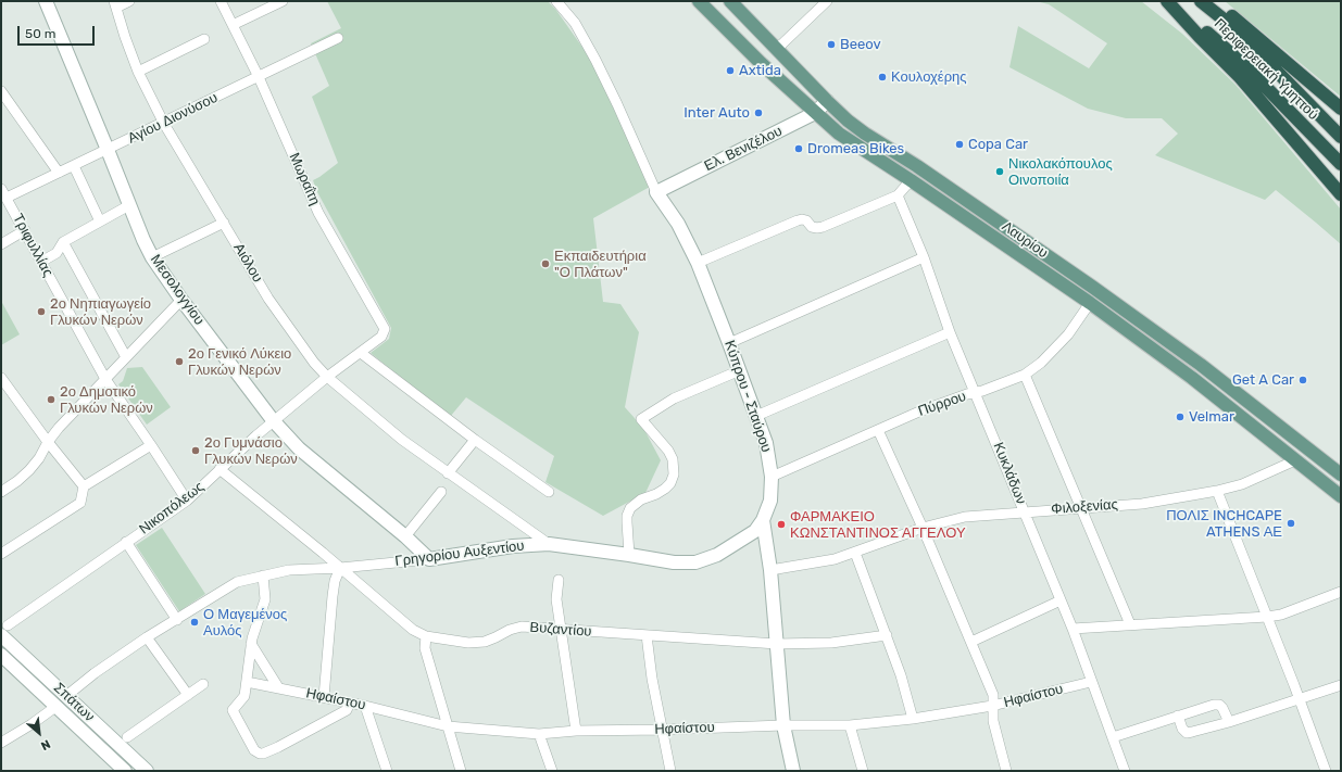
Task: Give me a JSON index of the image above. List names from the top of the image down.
{
  "streets": {
    "highway": ["Περιφερειακή Υμηττού"],
    "main road": ["Λαυρίου"],
    "street": [
      "Αγίου Διονύσου",
      "Ελ. Βενιζέλου",
      "Μωραΐτη",
      "Τριφυλλίας",
      "Αιόλου",
      "Μεσολογγίου",
      "Κύπρου - Σταύρου",
      "Πύρρου",
      "Κυκλάδων",
      "Φιλοξενίας",
      "Νικοπόλεως",
      "Γρηγορίου Αυξεντίου",
      "Βυζαντίου",
      "Ηφαίστου",
      "Σπάτων"
    ]
  },
  "crossings": [
    ["Αγίου Διονύσου", "Μωραΐτη"],
    ["Αγίου Διονύσου", "Τριφυλλίας"],
    ["Αγίου Διονύσου", "Αιόλου"],
    ["Αγίου Διονύσου", "Μεσολογγίου"],
    ["Ελ. Βενιζέλου", "Λαυρίου"],
    ["Ελ. Βενιζέλου", "Κύπρου - Σταύρου"],
    ["Μωραΐτη", "Νικοπόλεως"],
    ["Λαυρίου", "Πύρρου"],
    ["Λαυρίου", "Φιλοξενίας"],
    ["Τριφυλλίας", "Νικοπόλεως"],
    ["Αιόλου", "Νικοπόλεως"],
    ["Αιόλου", "Γρηγορίου Αυξεντίου"],
    ["Μεσολογγίου", "Νικοπόλεως"],
    ["Μεσολογγίου", "Γρηγορίου Αυξεντίου"],
    ["Κύπρου - Σταύρου", "Πύρρου"],
    ["Κύπρου - Σταύρου", "Φιλοξενίας"],
    ["Κύπρου - Σταύρου", "Γρηγορίου Αυξεντίου"],
    ["Κύπρου - Σταύρου", "Βυζαντίου"],
    ["Κύπρου - Σταύρου", "Ηφαίστου"],
    ["Πύρρου", "Κυκλάδων"],
    ["Κυκλάδων", "Φιλοξενίας"],
    ["Κυκλάδων", "Ηφαίστου"],
    ["Νικοπόλεως", "Βυζαντίου"],
    ["Νικοπόλεως", "Σπάτων"],
    ["Γρηγορίου Αυξεντίου", "Βυζαντίου"],
    ["Γρηγορίου Αυξεντίου", "Σπάτων"]
  ],
  "places": [
    "Beeov",
    "Axtida",
    "Κουλοχέρης",
    "Inter Auto",
    "Copa Car",
    "Dromeas Bikes",
    "Νικολακόπουλος Οινοποιία",
    "Εκπαιδευτήρια \"Ο Πλάτων\"",
    "2ο Νηπιαγωγείο Γλυκών Νερών",
    "2ο Γενικό Λύκειο Γλυκών Νερών",
    "Get A Car",
    "2ο Δημοτικό Γλυκών Νερών",
    "Velmar",
    "2ο Γυμνάσιο Γλυκών Νερών",
    "ΠΟΛΙΣ INCHCAPE ATHENS ΑΕ",
    "ΦΑΡΜΑΚΕΙΟ ΚΩΝΣΤΑΝΤΙΝΟΣ ΑΓΓΕΛΟΥ",
    "Ο Μαγεμένος Αυλός"
  ],
  "scale_bar": "50 m",
  "north": "bottom right"
}
